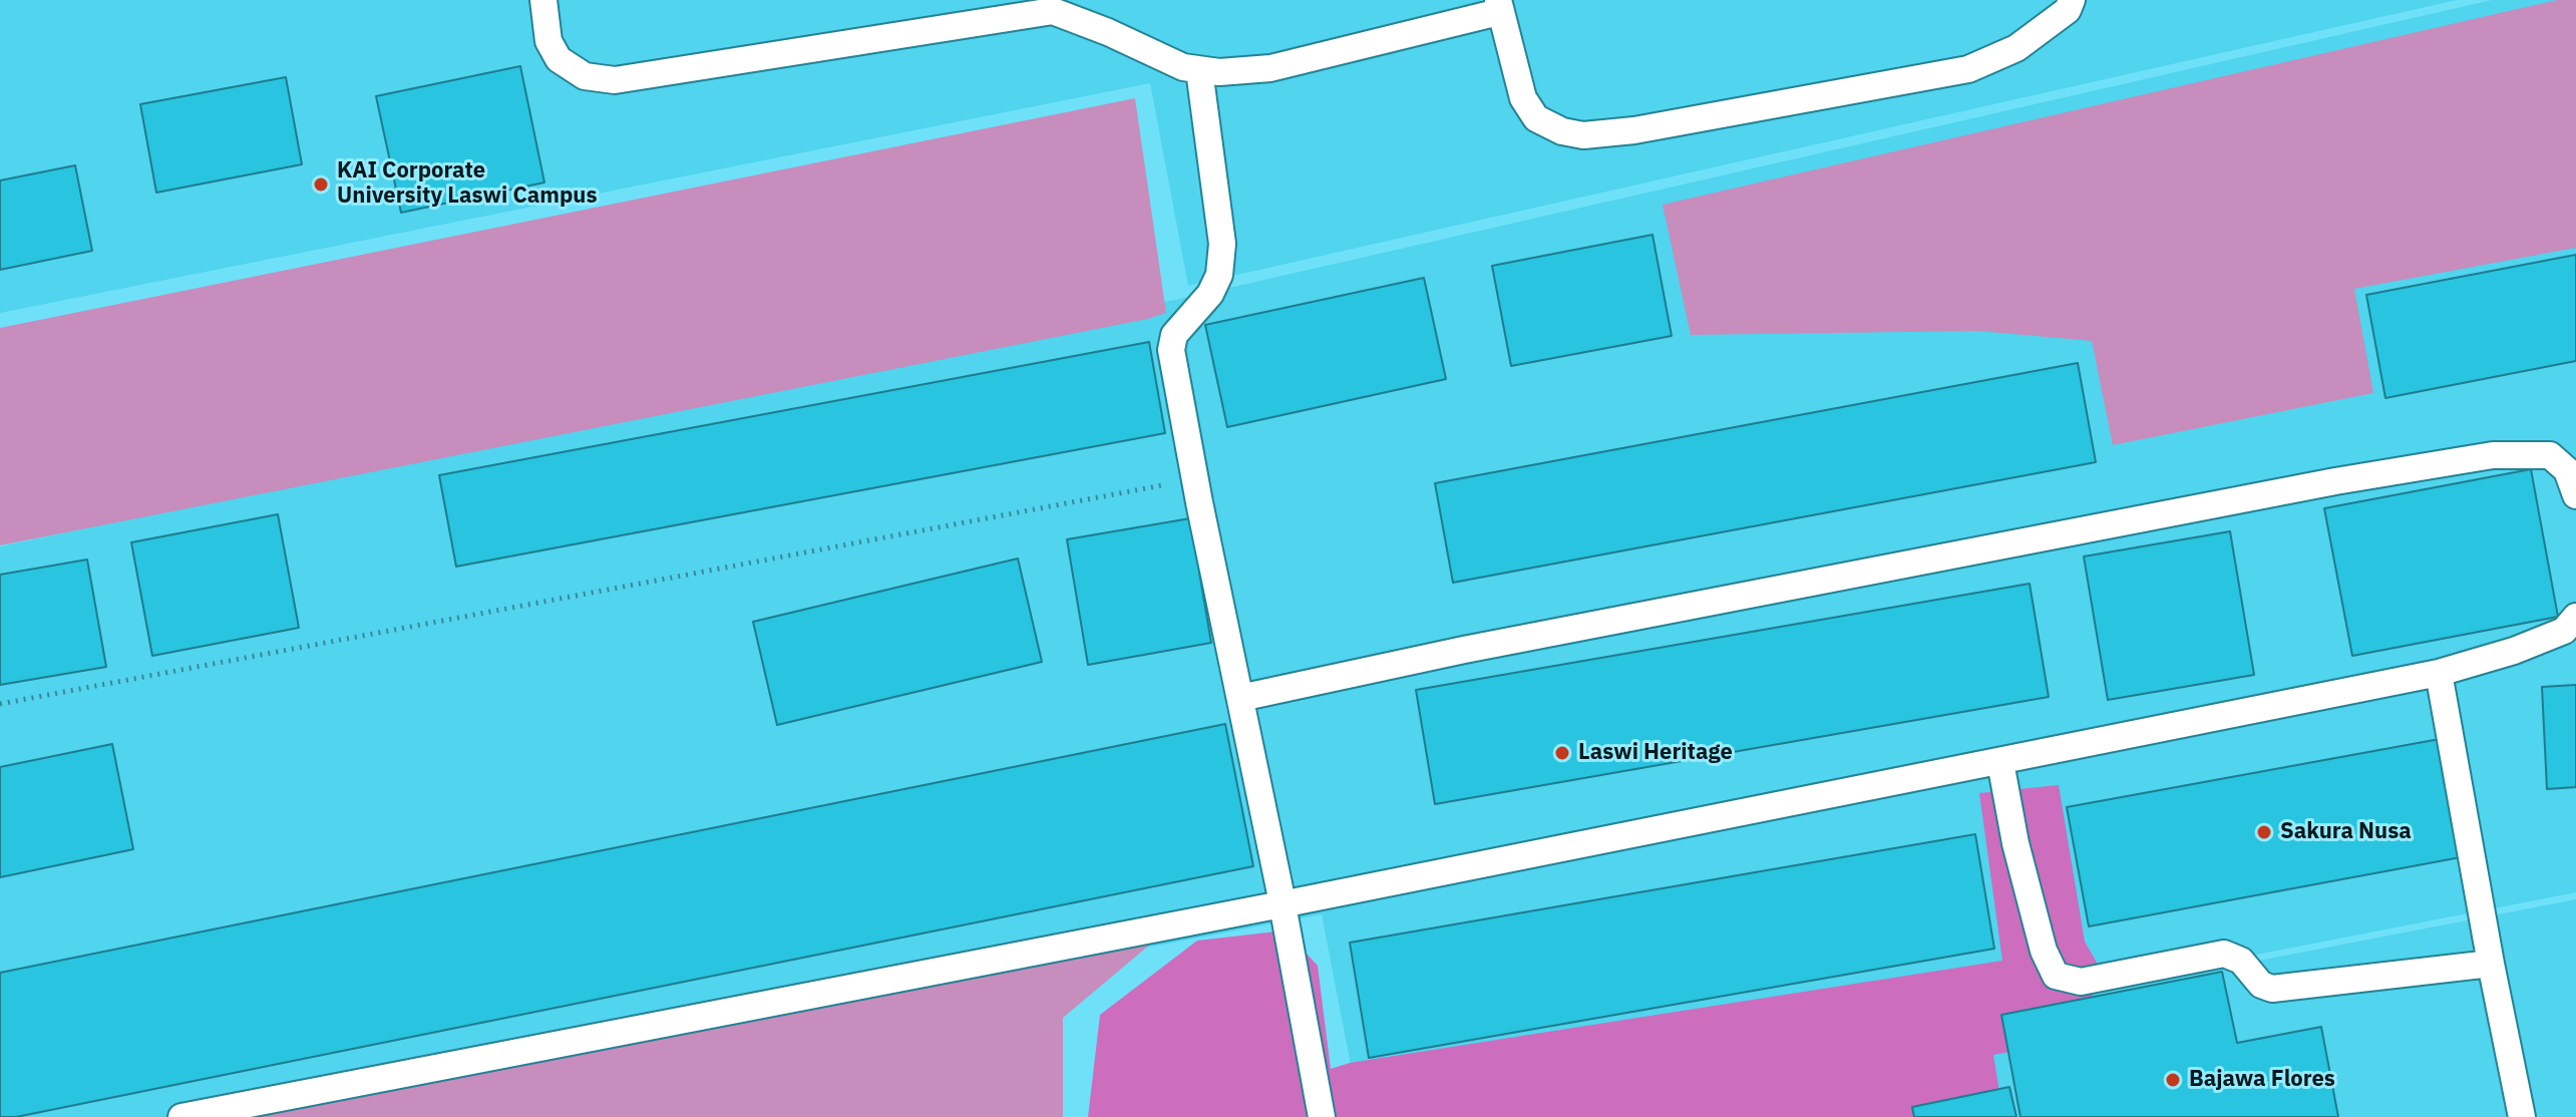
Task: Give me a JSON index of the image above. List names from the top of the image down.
{
  "places": [
    "KAI Corporate University Laswi Campus",
    "Laswi Heritage",
    "Sakura Nusa",
    "Bajawa Flores"
  ]
}
